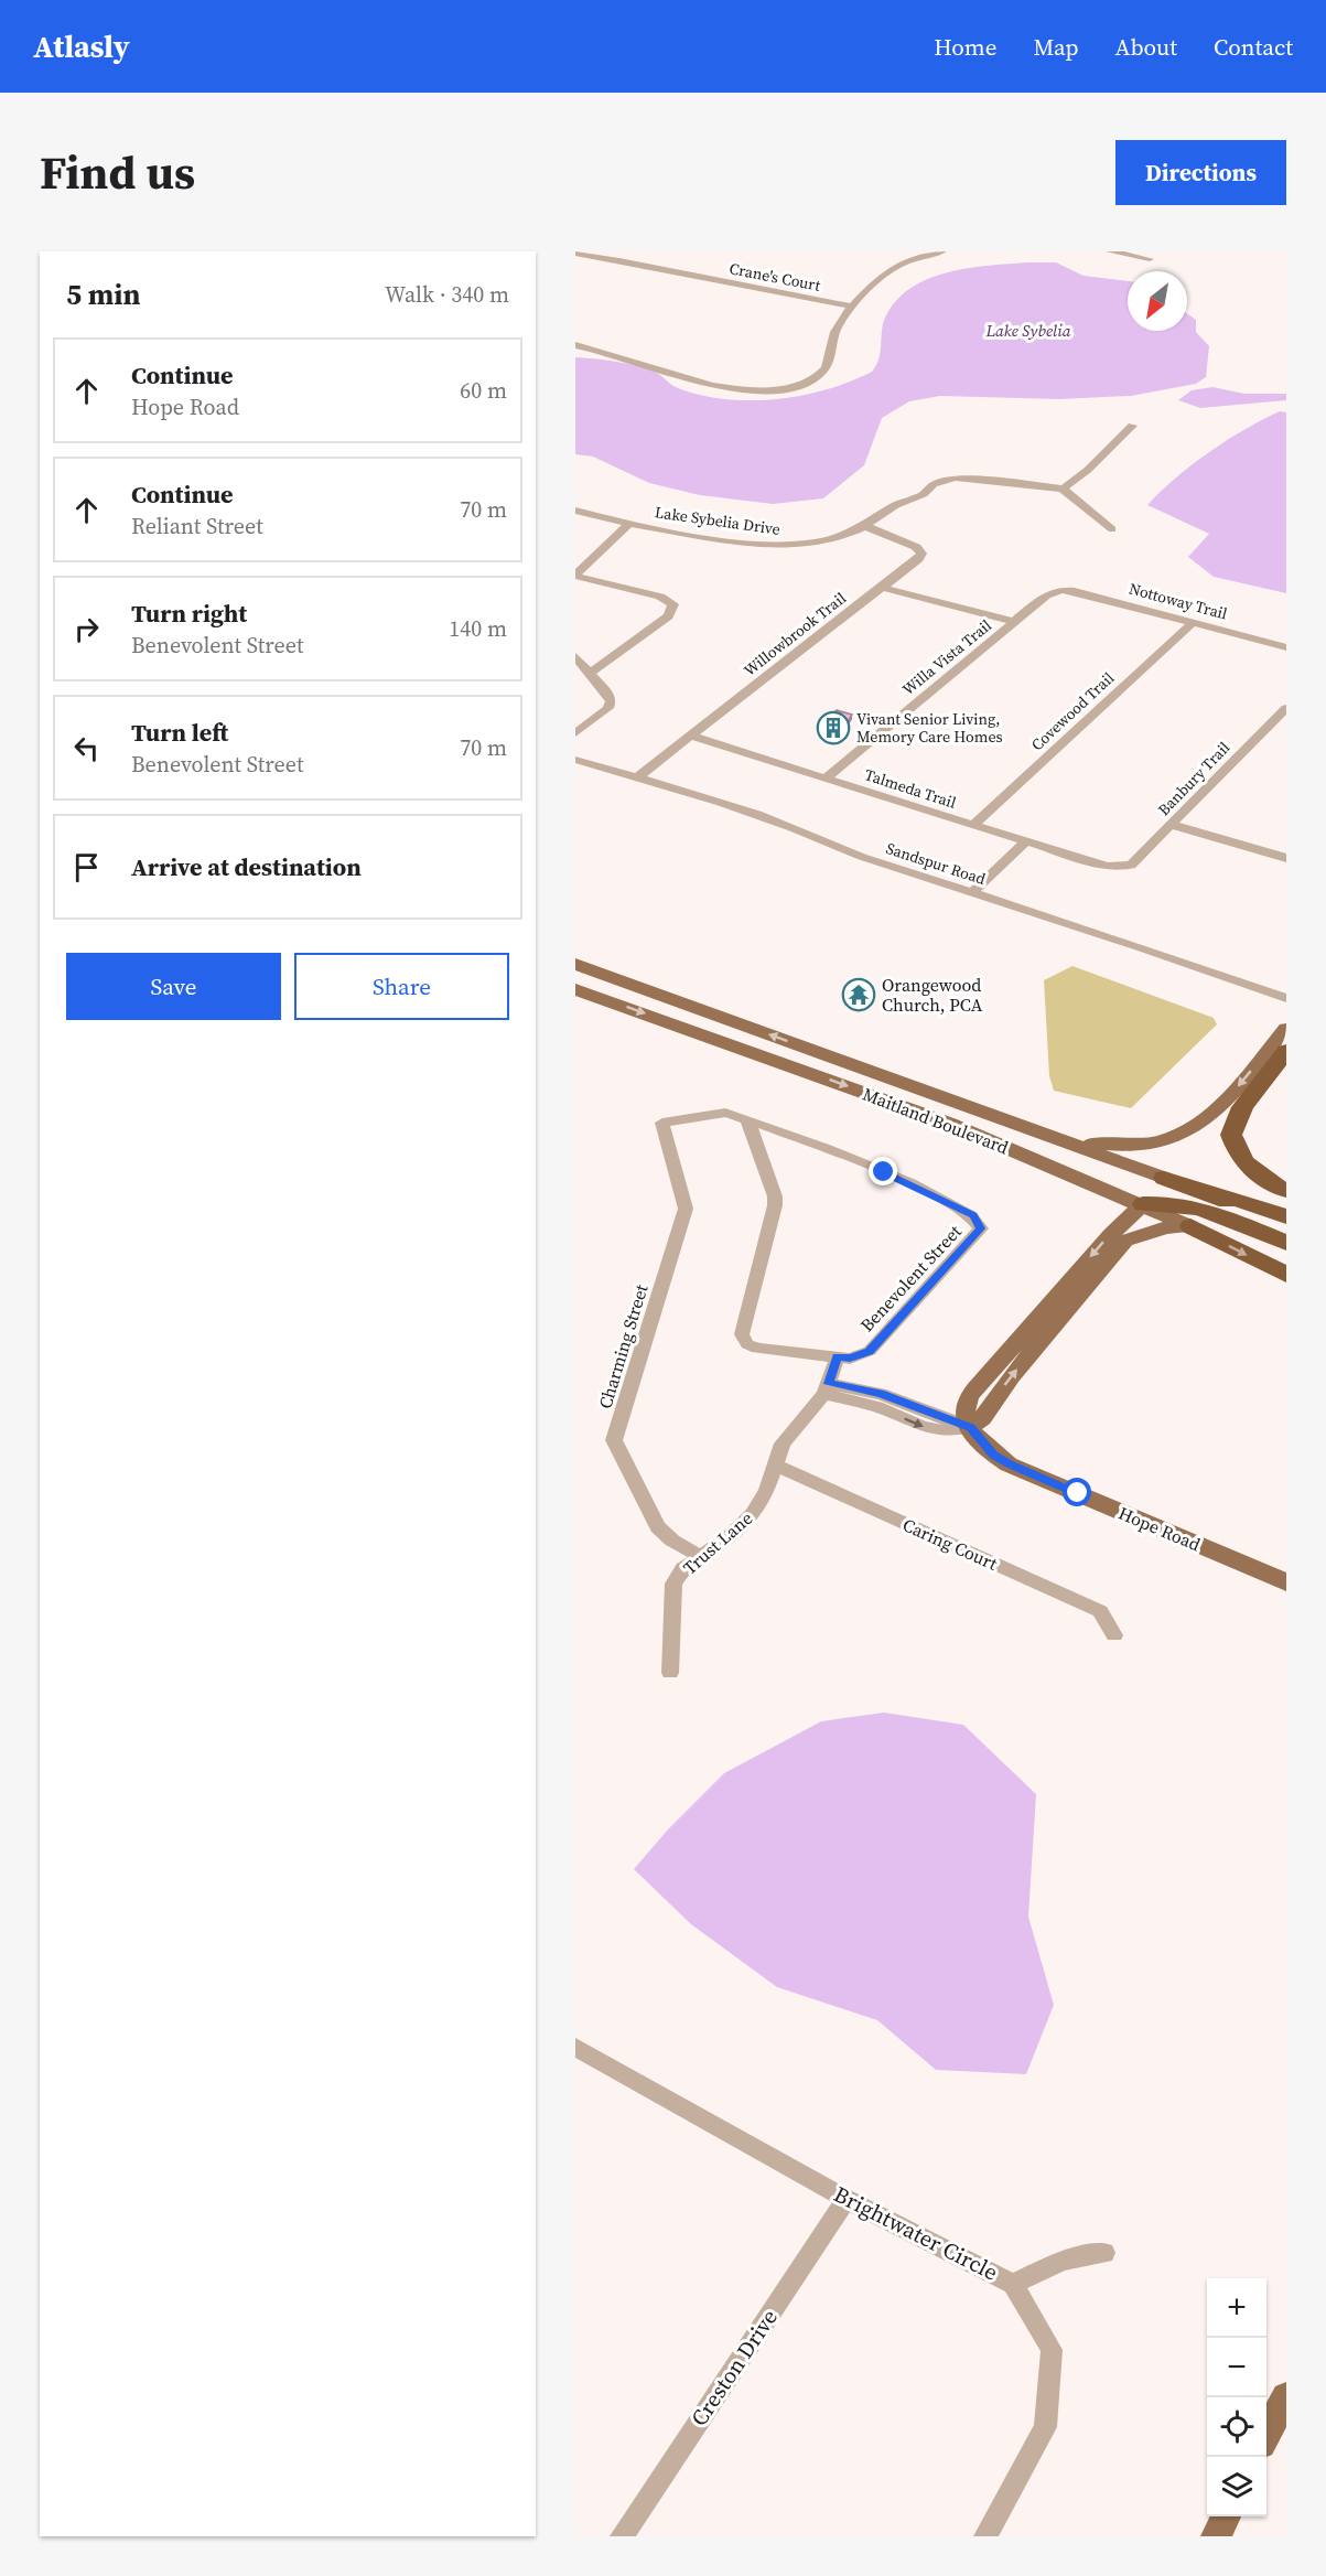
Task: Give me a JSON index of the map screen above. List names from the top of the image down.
{
  "streets": {
    "highway": ["Maitland Boulevard"],
    "main road": ["Hope Road"],
    "street": [
      "Crane's Court",
      "Lake Sybelia Drive",
      "Nottoway Trail",
      "Willowbrook Trail",
      "Willa Vista Trail",
      "Covewood Trail",
      "Banbury Trail",
      "Talmeda Trail",
      "Sandspur Road",
      "Benevolent Street",
      "Charming Street",
      "Trust Lane",
      "Caring Court",
      "Brightwater Circle",
      "Creston Drive"
    ]
  },
  "crossings": [
    ["Lake Sybelia Drive", "Willowbrook Trail"],
    ["Nottoway Trail", "Willa Vista Trail"],
    ["Nottoway Trail", "Covewood Trail"],
    ["Willowbrook Trail", "Talmeda Trail"],
    ["Willa Vista Trail", "Talmeda Trail"],
    ["Covewood Trail", "Talmeda Trail"],
    ["Banbury Trail", "Talmeda Trail"],
    ["Benevolent Street", "Charming Street"],
    ["Benevolent Street", "Trust Lane"],
    ["Charming Street", "Trust Lane"],
    ["Trust Lane", "Caring Court"],
    ["Brightwater Circle", "Creston Drive"]
  ],
  "water": ["Lake Sybelia"],
  "places": {
    "building": ["Vivant Senior Living, Memory Care Homes"],
    "temple": ["Orangewood Church, PCA"]
  },
  "north": "bottom left",
  "page": {
    "header": "Atlasly",
    "nav": [
      "Home",
      "Map",
      "About",
      "Contact"
    ],
    "title": "Find us",
    "buttons": [
      "Directions",
      ["Save", "Share"]
    ],
    "heading": ["5 min", "Walk · 340 m"],
    "list": [
      ["Continue", "Hope Road", "60 m"],
      ["Continue", "Reliant Street", "70 m"],
      ["Turn right", "Benevolent Street", "140 m"],
      ["Turn left", "Benevolent Street", "70 m"],
      "Arrive at destination"
    ],
    "map_buttons": ["+", "−"]
  }
}
